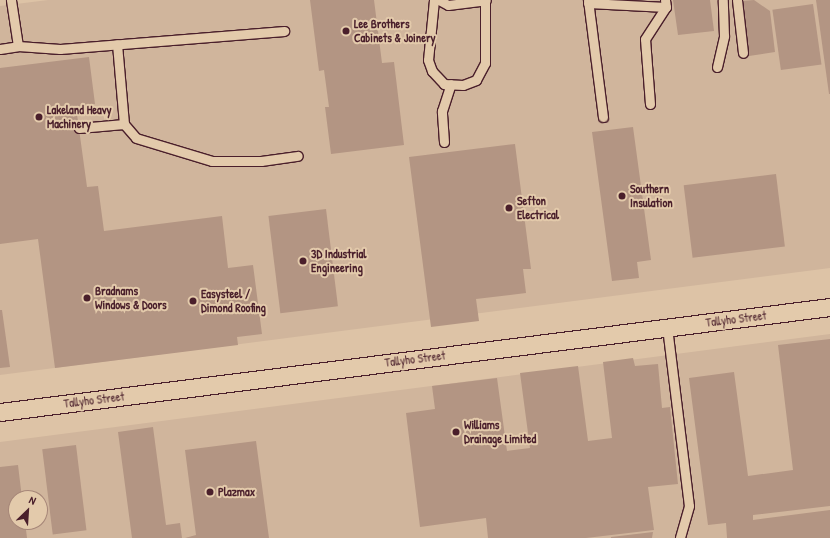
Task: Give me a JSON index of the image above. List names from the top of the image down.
{
  "streets": {
    "street": ["Tallyho Street"]
  },
  "places": [
    "Lee Brothers Cabinets & Joinery",
    "Lakeland Heavy Machinery",
    "Southern Insulation",
    "Sefton Electrical",
    "3D Industrial Engineering",
    "Bradnams Windows & Doors",
    "Easysteel / Dimond Roofing",
    "Williams Drainage Limited",
    "Plazmax"
  ],
  "north": "top right"
}
